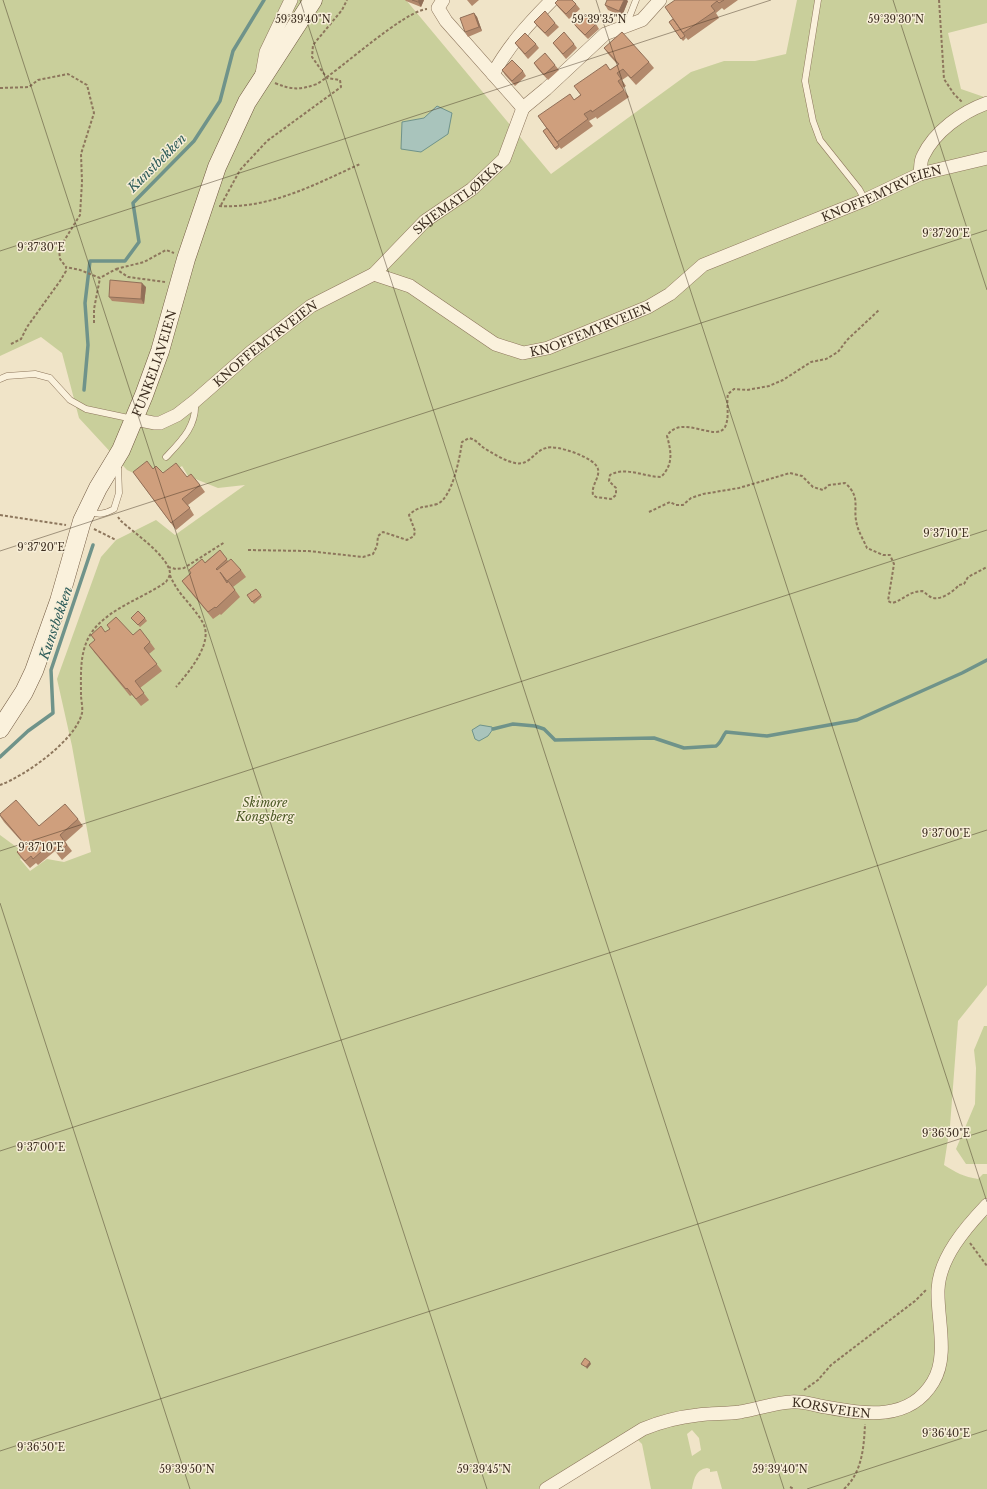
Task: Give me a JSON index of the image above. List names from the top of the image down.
{
  "streets": {
    "street": [
      "KNOFFEMYRVEIEN",
      "SKJEMATLØKKA",
      "FUNKELIAVEIEN",
      "KORSVEIEN"
    ]
  },
  "crossings": [
    ["KNOFFEMYRVEIEN", "SKJEMATLØKKA"],
    ["KNOFFEMYRVEIEN", "FUNKELIAVEIEN"]
  ],
  "water": ["Kunstbekken"],
  "parks": ["Skimore Kongsberg"],
  "coordinates": [
    "59°39'40\"N",
    "59°39'35\"N",
    "59°39'30\"N",
    "9°37'20\"E",
    "9°37'30\"E",
    "9°37'10\"E",
    "9°37'00\"E",
    "9°36'50\"E",
    "9°36'40\"E",
    "59°39'50\"N",
    "59°39'45\"N"
  ]
}
